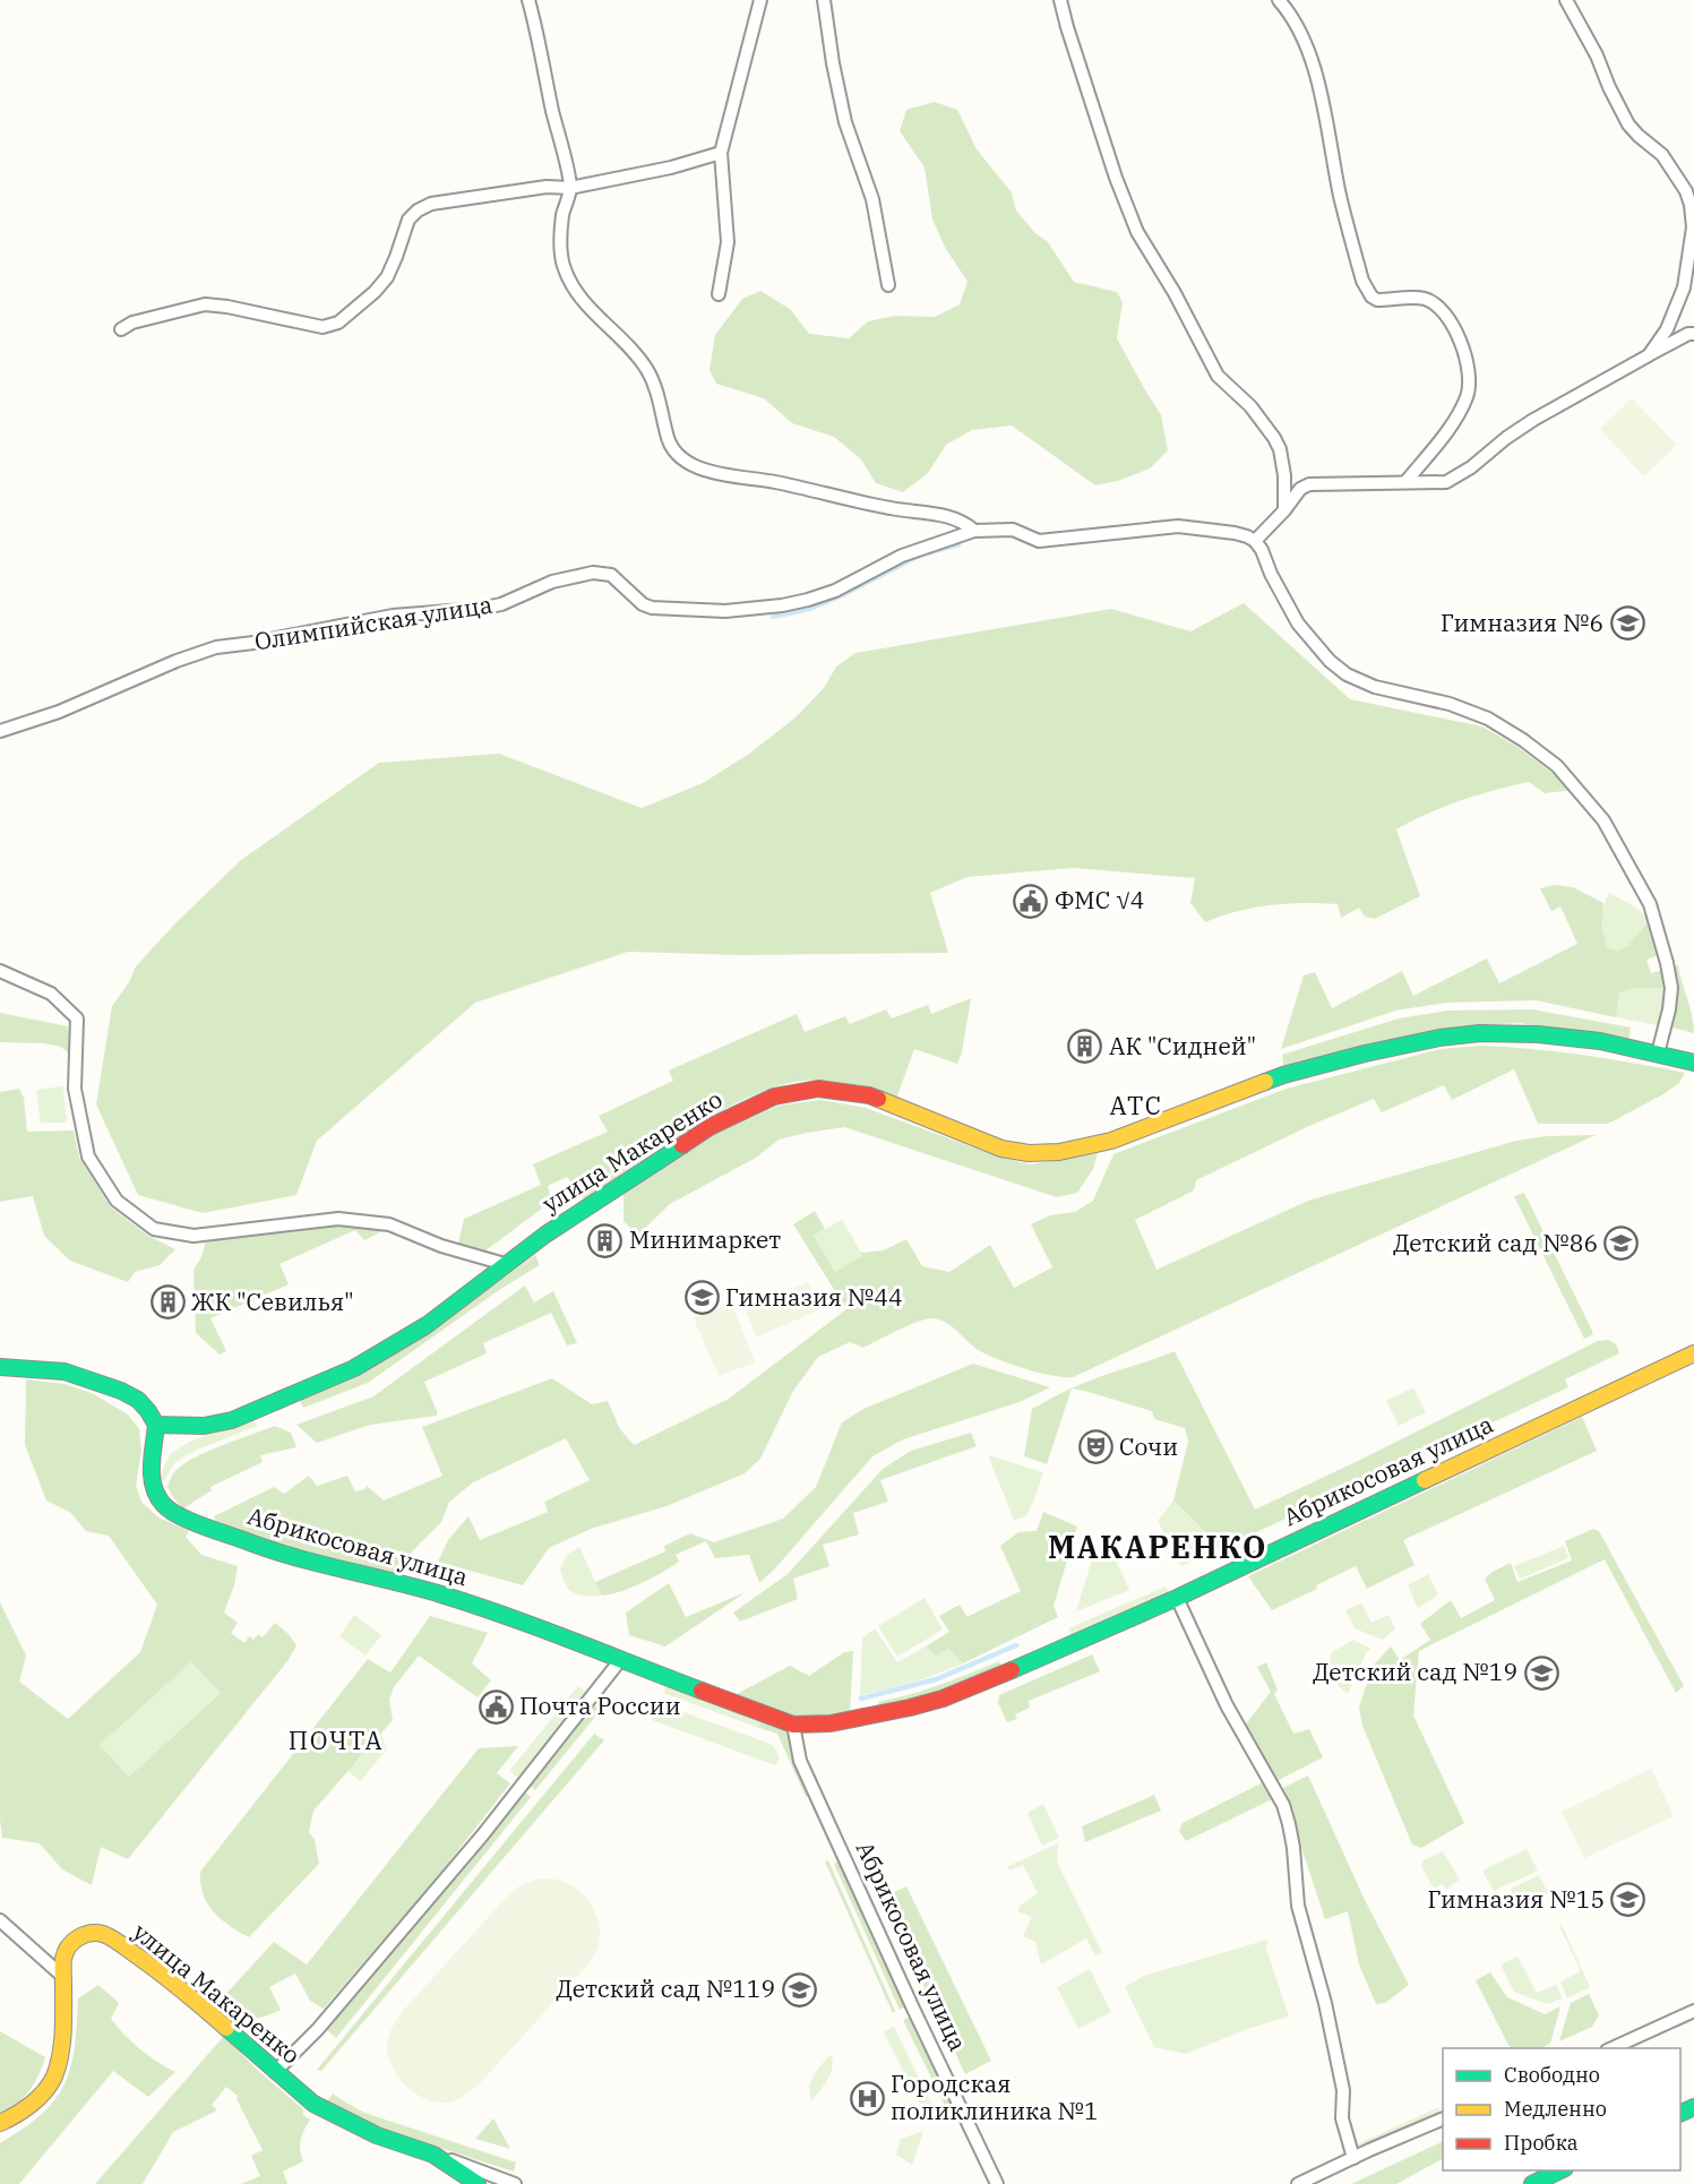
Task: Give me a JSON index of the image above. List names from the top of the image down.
{
  "streets": {
    "street": ["Олимпийская улица", "улица Макаренко", "Абрикосовая улица"]
  },
  "crossings": [
    ["улица Макаренко", "Абрикосовая улица"]
  ],
  "districts": ["АТС", "МАКАРЕНКО", "ПОЧТА"],
  "places": {
    "school or university": [
      "Гимназия №6",
      "Детский сад №86",
      "Гимназия №44",
      "Детский сад №19",
      "Гимназия №15",
      "Детский сад №119"
    ],
    "public building": ["ФМС √4", "Почта России"],
    "building": ["АК \"Сидней\"", "Минимаркет", "ЖК \"Севилья\""],
    "theatre": ["Сочи"],
    "hospital": ["Городская поликлиника №1"]
  },
  "legend": ["Свободно", "Медленно", "Пробка"]
}
